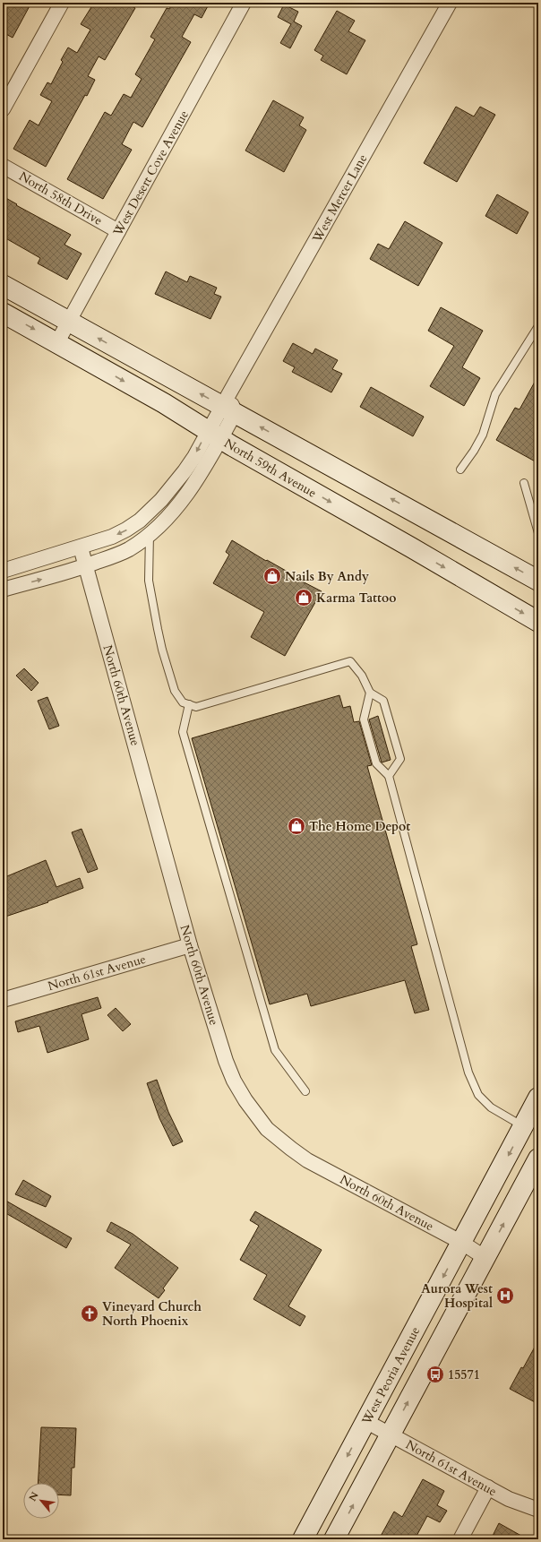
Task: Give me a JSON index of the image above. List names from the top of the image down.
{
  "streets": {
    "main road": ["North 59th Avenue", "West Peoria Avenue"],
    "street": [
      "West Desert Cove Avenue",
      "North 58th Drive",
      "West Mercer Lane",
      "North 60th Avenue",
      "North 61st Avenue"
    ]
  },
  "crossings": [
    ["West Desert Cove Avenue", "North 58th Drive"],
    ["West Desert Cove Avenue", "North 59th Avenue"],
    ["West Mercer Lane", "North 59th Avenue"],
    ["West Mercer Lane", "North 60th Avenue"],
    ["North 60th Avenue", "North 61st Avenue"],
    ["North 60th Avenue", "West Peoria Avenue"],
    ["North 61st Avenue", "West Peoria Avenue"]
  ],
  "places": {
    "shop": ["Nails By Andy", "Karma Tattoo", "The Home Depot"],
    "hospital": ["Aurora West Hospital"],
    "church": ["Vineyard Church North Phoenix"],
    "bus stop": ["15571"]
  },
  "north": "top left"
}
